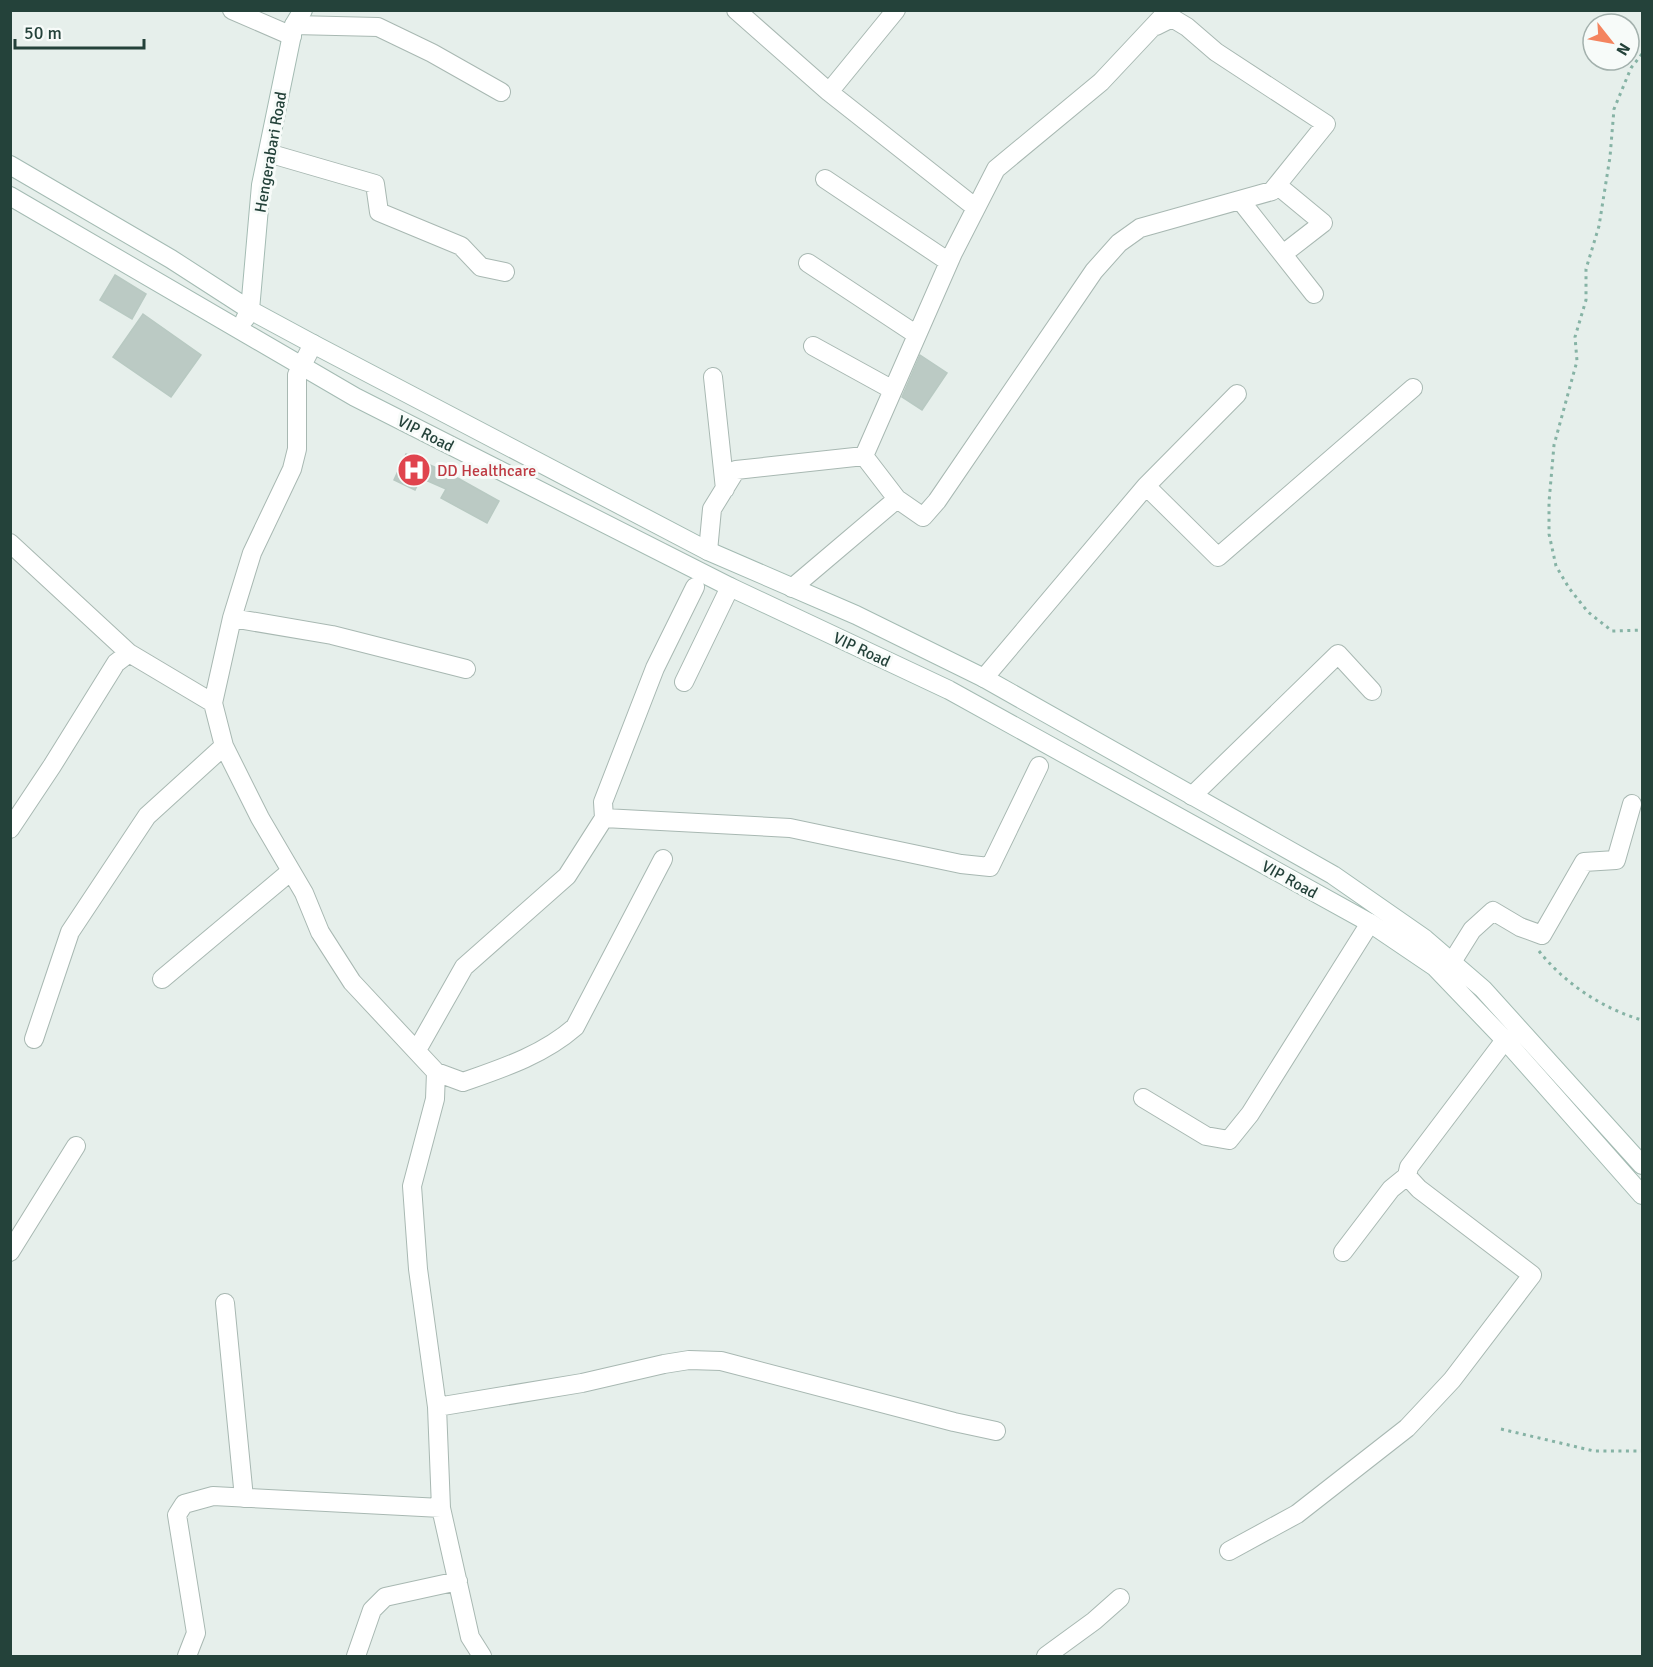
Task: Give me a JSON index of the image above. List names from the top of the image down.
{
  "streets": {
    "street": ["Hengerabari Road", "VIP Road"]
  },
  "crossings": [
    ["Hengerabari Road", "VIP Road"]
  ],
  "places": {
    "hospital": ["DD Healthcare"]
  },
  "scale_bar": "50 m",
  "north": "bottom right"
}
